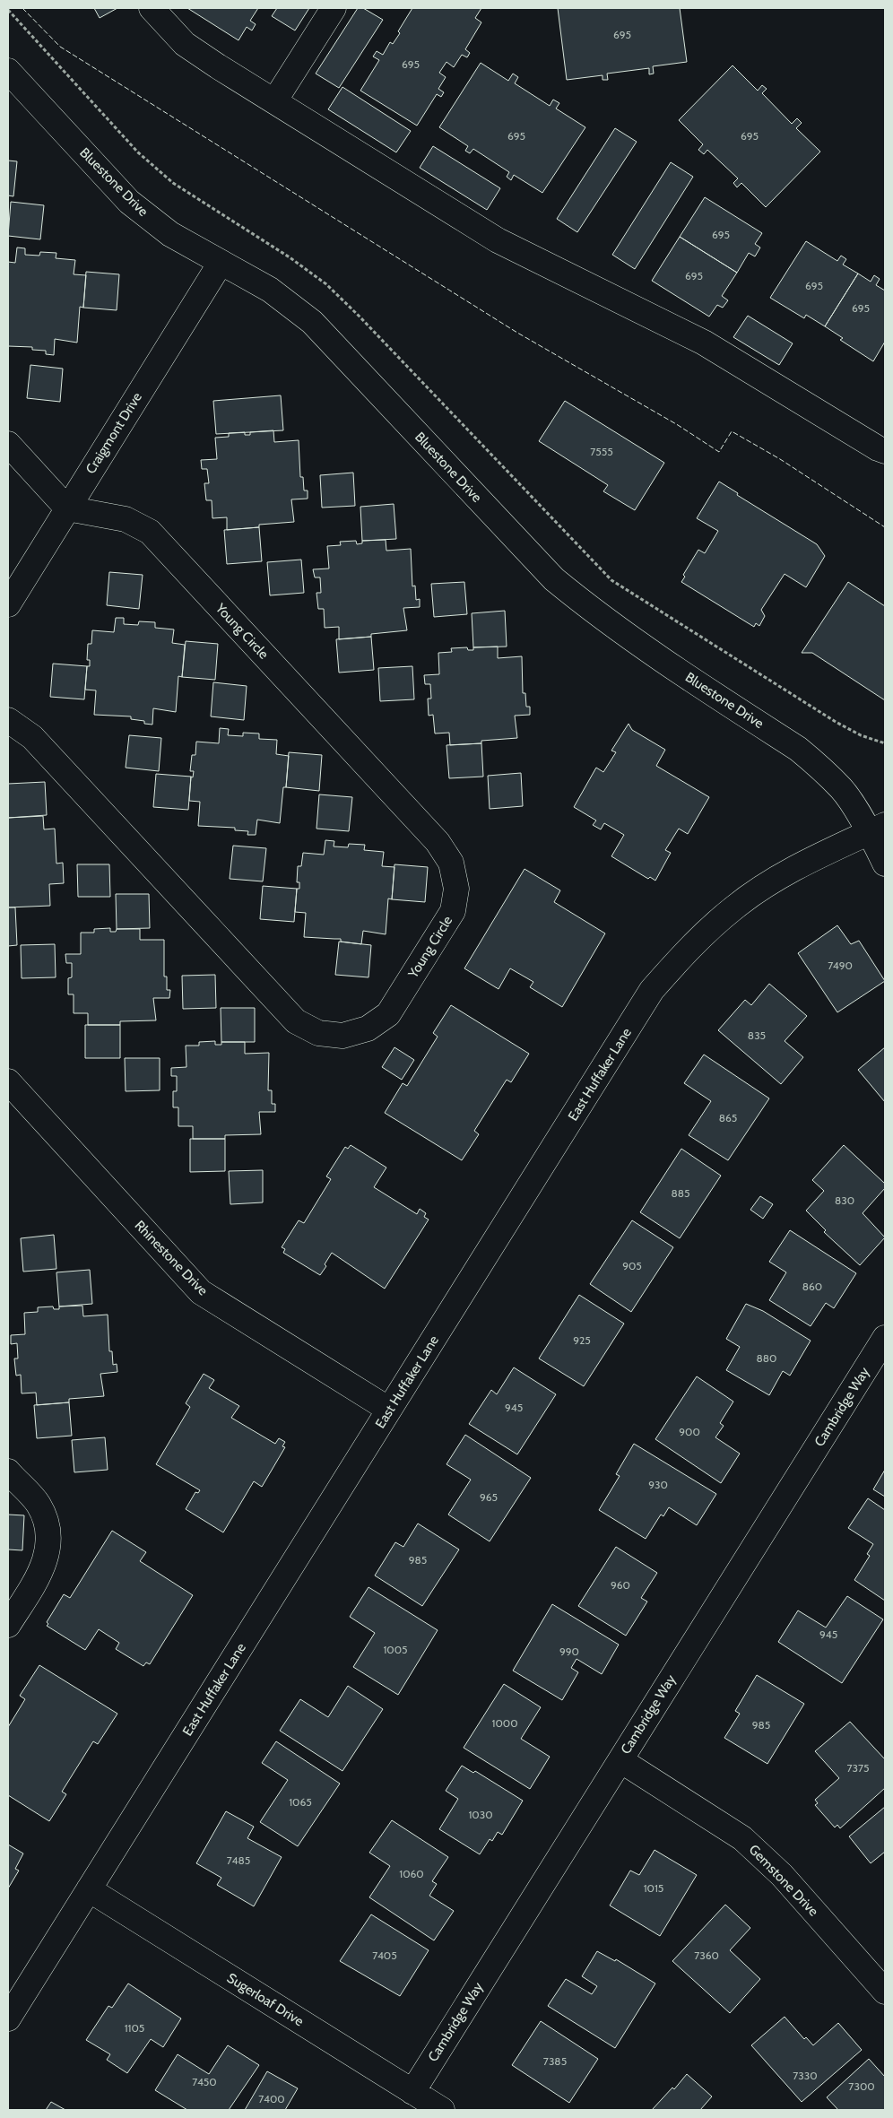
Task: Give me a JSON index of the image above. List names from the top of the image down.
{
  "streets": {
    "street": [
      "Bluestone Drive",
      "Craigmont Drive",
      "Young Circle",
      "East Huffaker Lane",
      "Rhinestone Drive",
      "Cambridge Way",
      "Gemstone Drive",
      "Sugerloaf Drive"
    ]
  },
  "crossings": [
    ["Bluestone Drive", "Craigmont Drive"],
    ["Bluestone Drive", "East Huffaker Lane"],
    ["Craigmont Drive", "Young Circle"],
    ["East Huffaker Lane", "Rhinestone Drive"],
    ["East Huffaker Lane", "Sugerloaf Drive"],
    ["Cambridge Way", "Gemstone Drive"],
    ["Cambridge Way", "Sugerloaf Drive"]
  ],
  "house_numbers": [
    "695",
    "695",
    "695",
    "695",
    "695",
    "695",
    "695",
    "695",
    "7555",
    "7490",
    "835",
    "865",
    "885",
    "830",
    "905",
    "860",
    "925",
    "880",
    "945",
    "900",
    "930",
    "965",
    "985",
    "960",
    "945",
    "1005",
    "990",
    "1000",
    "985",
    "7375",
    "1065",
    "1030",
    "7485",
    "1060",
    "1015",
    "7405",
    "7360",
    "1105",
    "7385",
    "7330",
    "7450",
    "7300",
    "7400"
  ]
}
